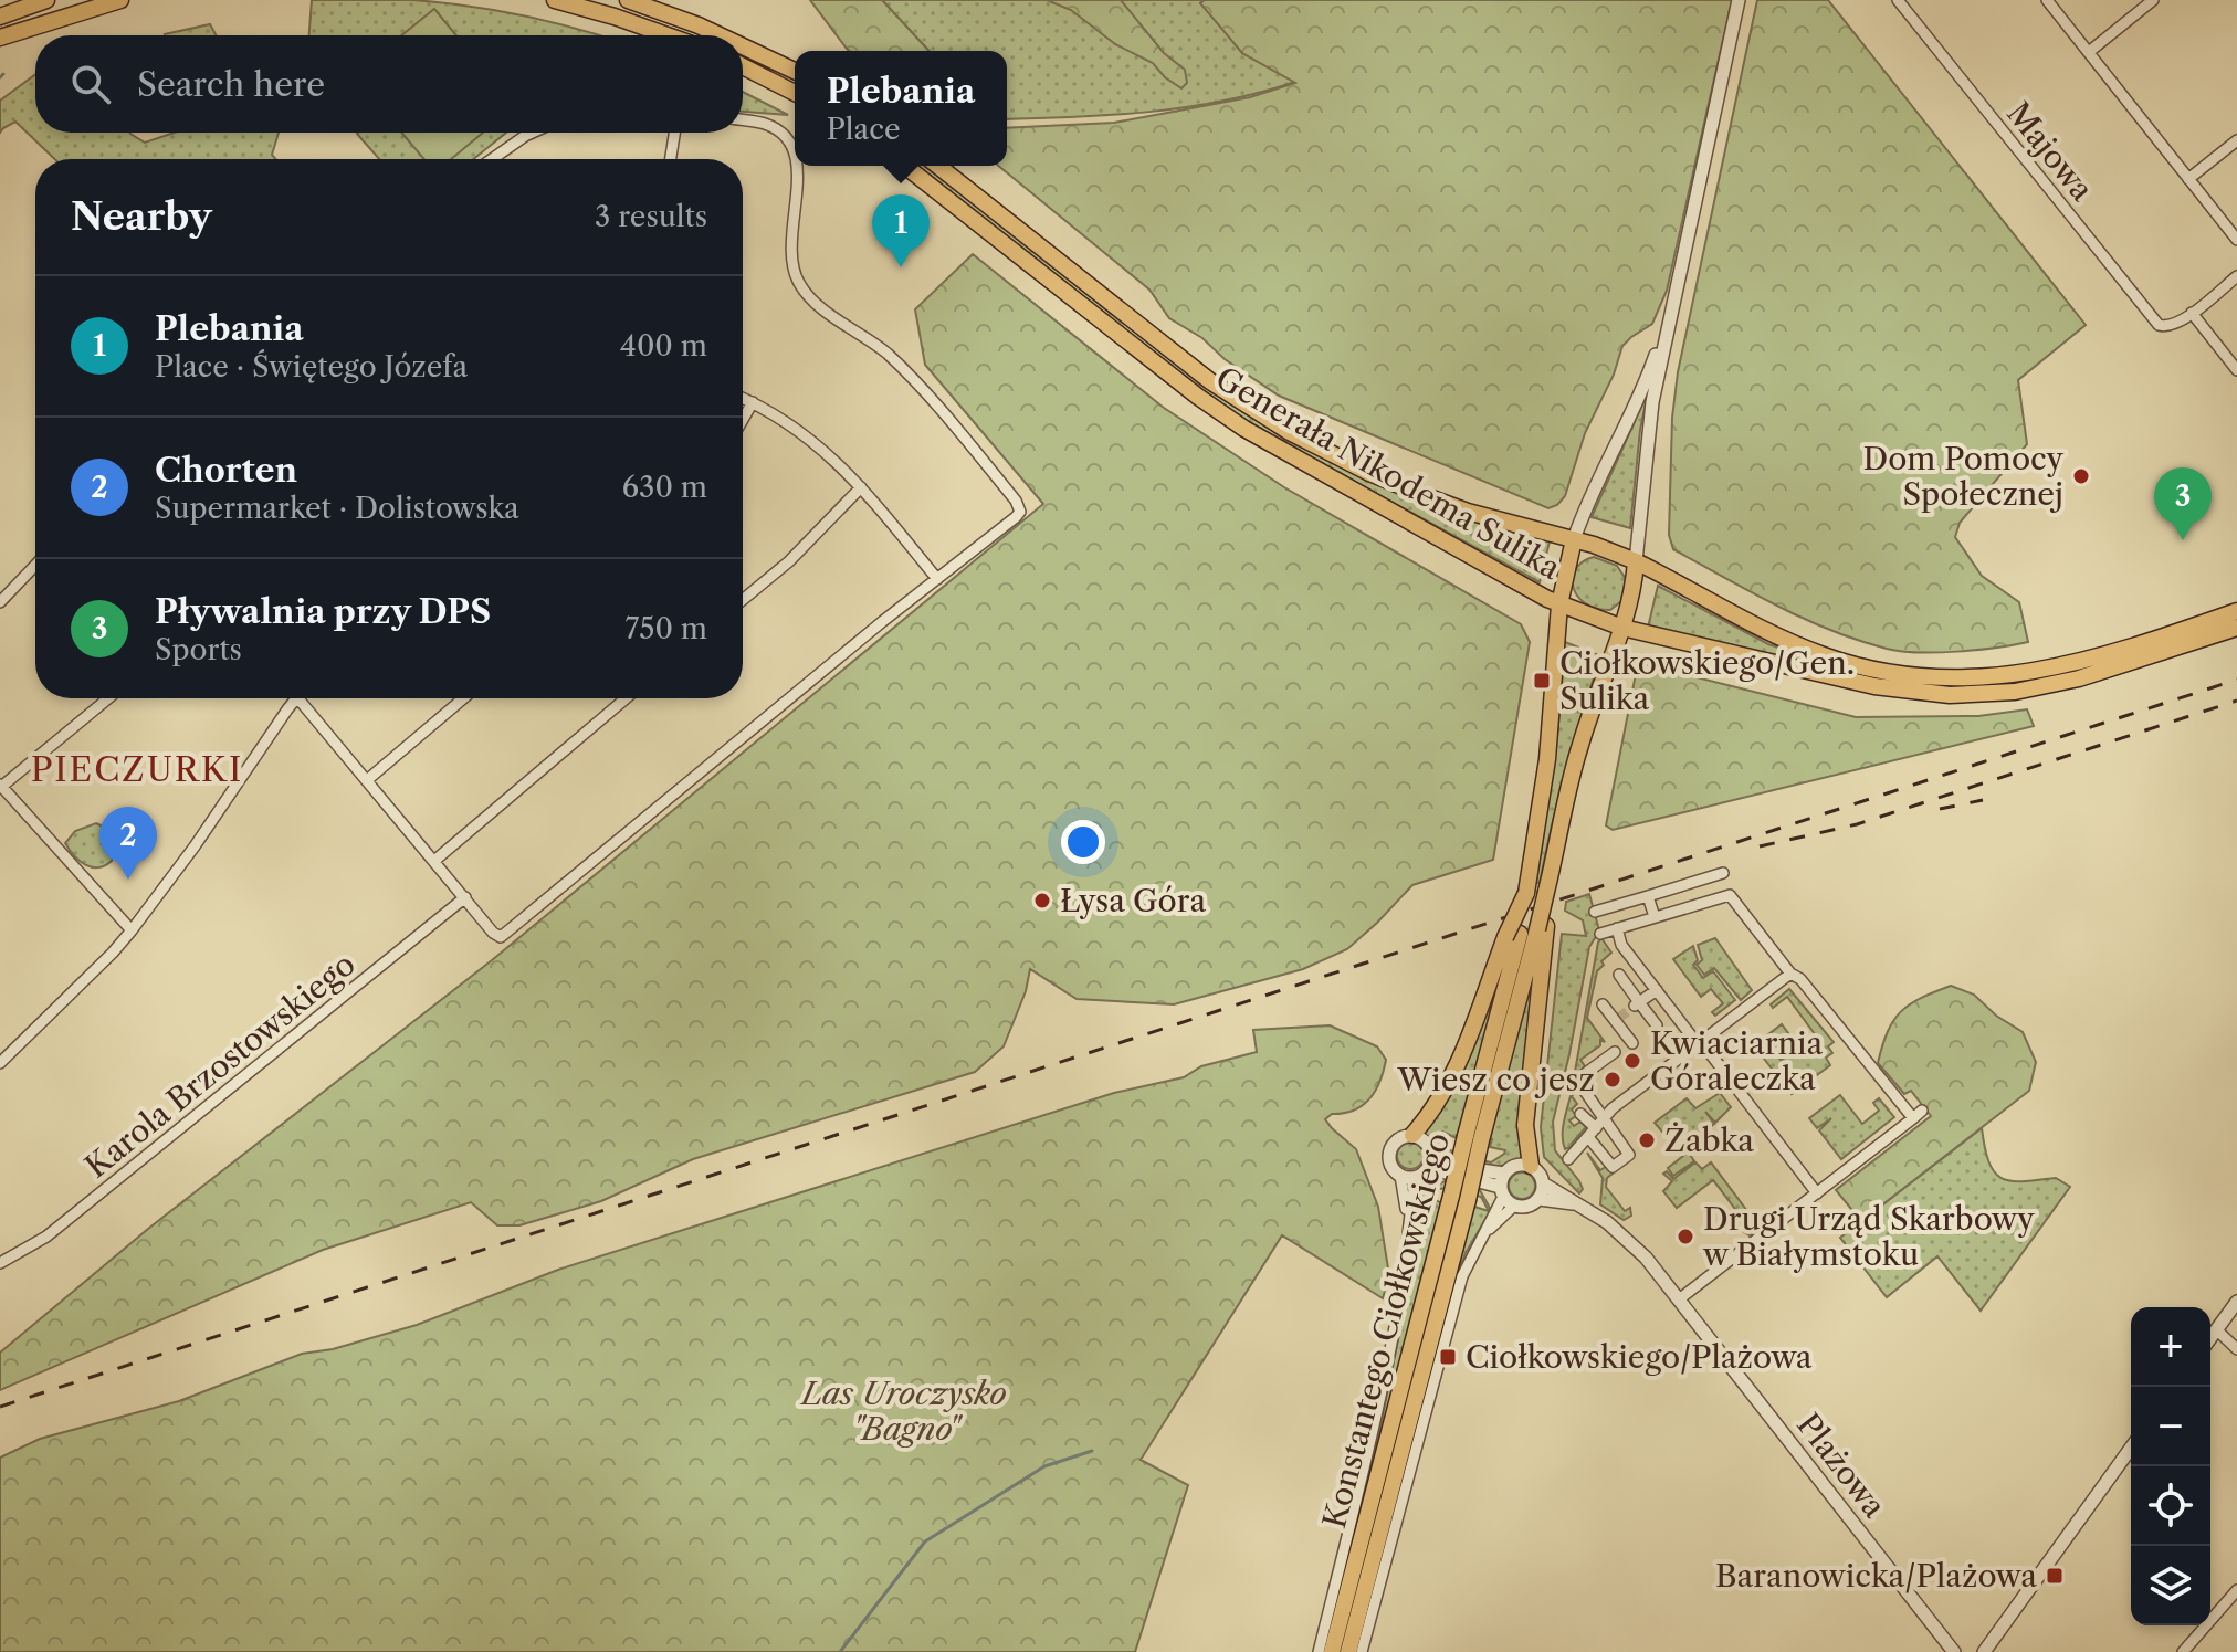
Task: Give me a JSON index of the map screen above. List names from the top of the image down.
{
  "streets": {
    "main road": ["Generała Nikodema Sulika", "Konstantego Ciołkowskiego"],
    "street": ["Majowa", "Karola Brzostowskiego", "Plażowa"]
  },
  "crossings": [
    ["Generała Nikodema Sulika", "Konstantego Ciołkowskiego"]
  ],
  "districts": ["PIECZURKI"],
  "parks": ["Las Uroczysko \"Bagno\""],
  "places": {
    "other": [
      "Dom Pomocy Społecznej",
      "Łysa Góra",
      "Kwiaciarnia Góraleczka",
      "Wiesz co jesz",
      "Żabka",
      "Drugi Urząd Skarbowy w Białymstoku"
    ],
    "transit": ["Ciołkowskiego/Gen. Sulika", "Ciołkowskiego/Plażowa", "Baranowicka/Plażowa"]
  },
  "page": {
    "search": "Search here",
    "popup": ["Plebania", "Place"],
    "heading": ["Nearby", "3 results"],
    "pins": ["1", "3", "2"],
    "list": [
      {
        "mark": "1",
        "name": "Plebania",
        "note": "Place · Świętego Józefa",
        "value": "400 m"
      },
      {
        "mark": "2",
        "name": "Chorten",
        "note": "Supermarket · Dolistowska",
        "value": "630 m"
      },
      {
        "mark": "3",
        "name": "Pływalnia przy DPS",
        "note": "Sports",
        "value": "750 m"
      }
    ],
    "map_buttons": ["+", "−"]
  }
}
